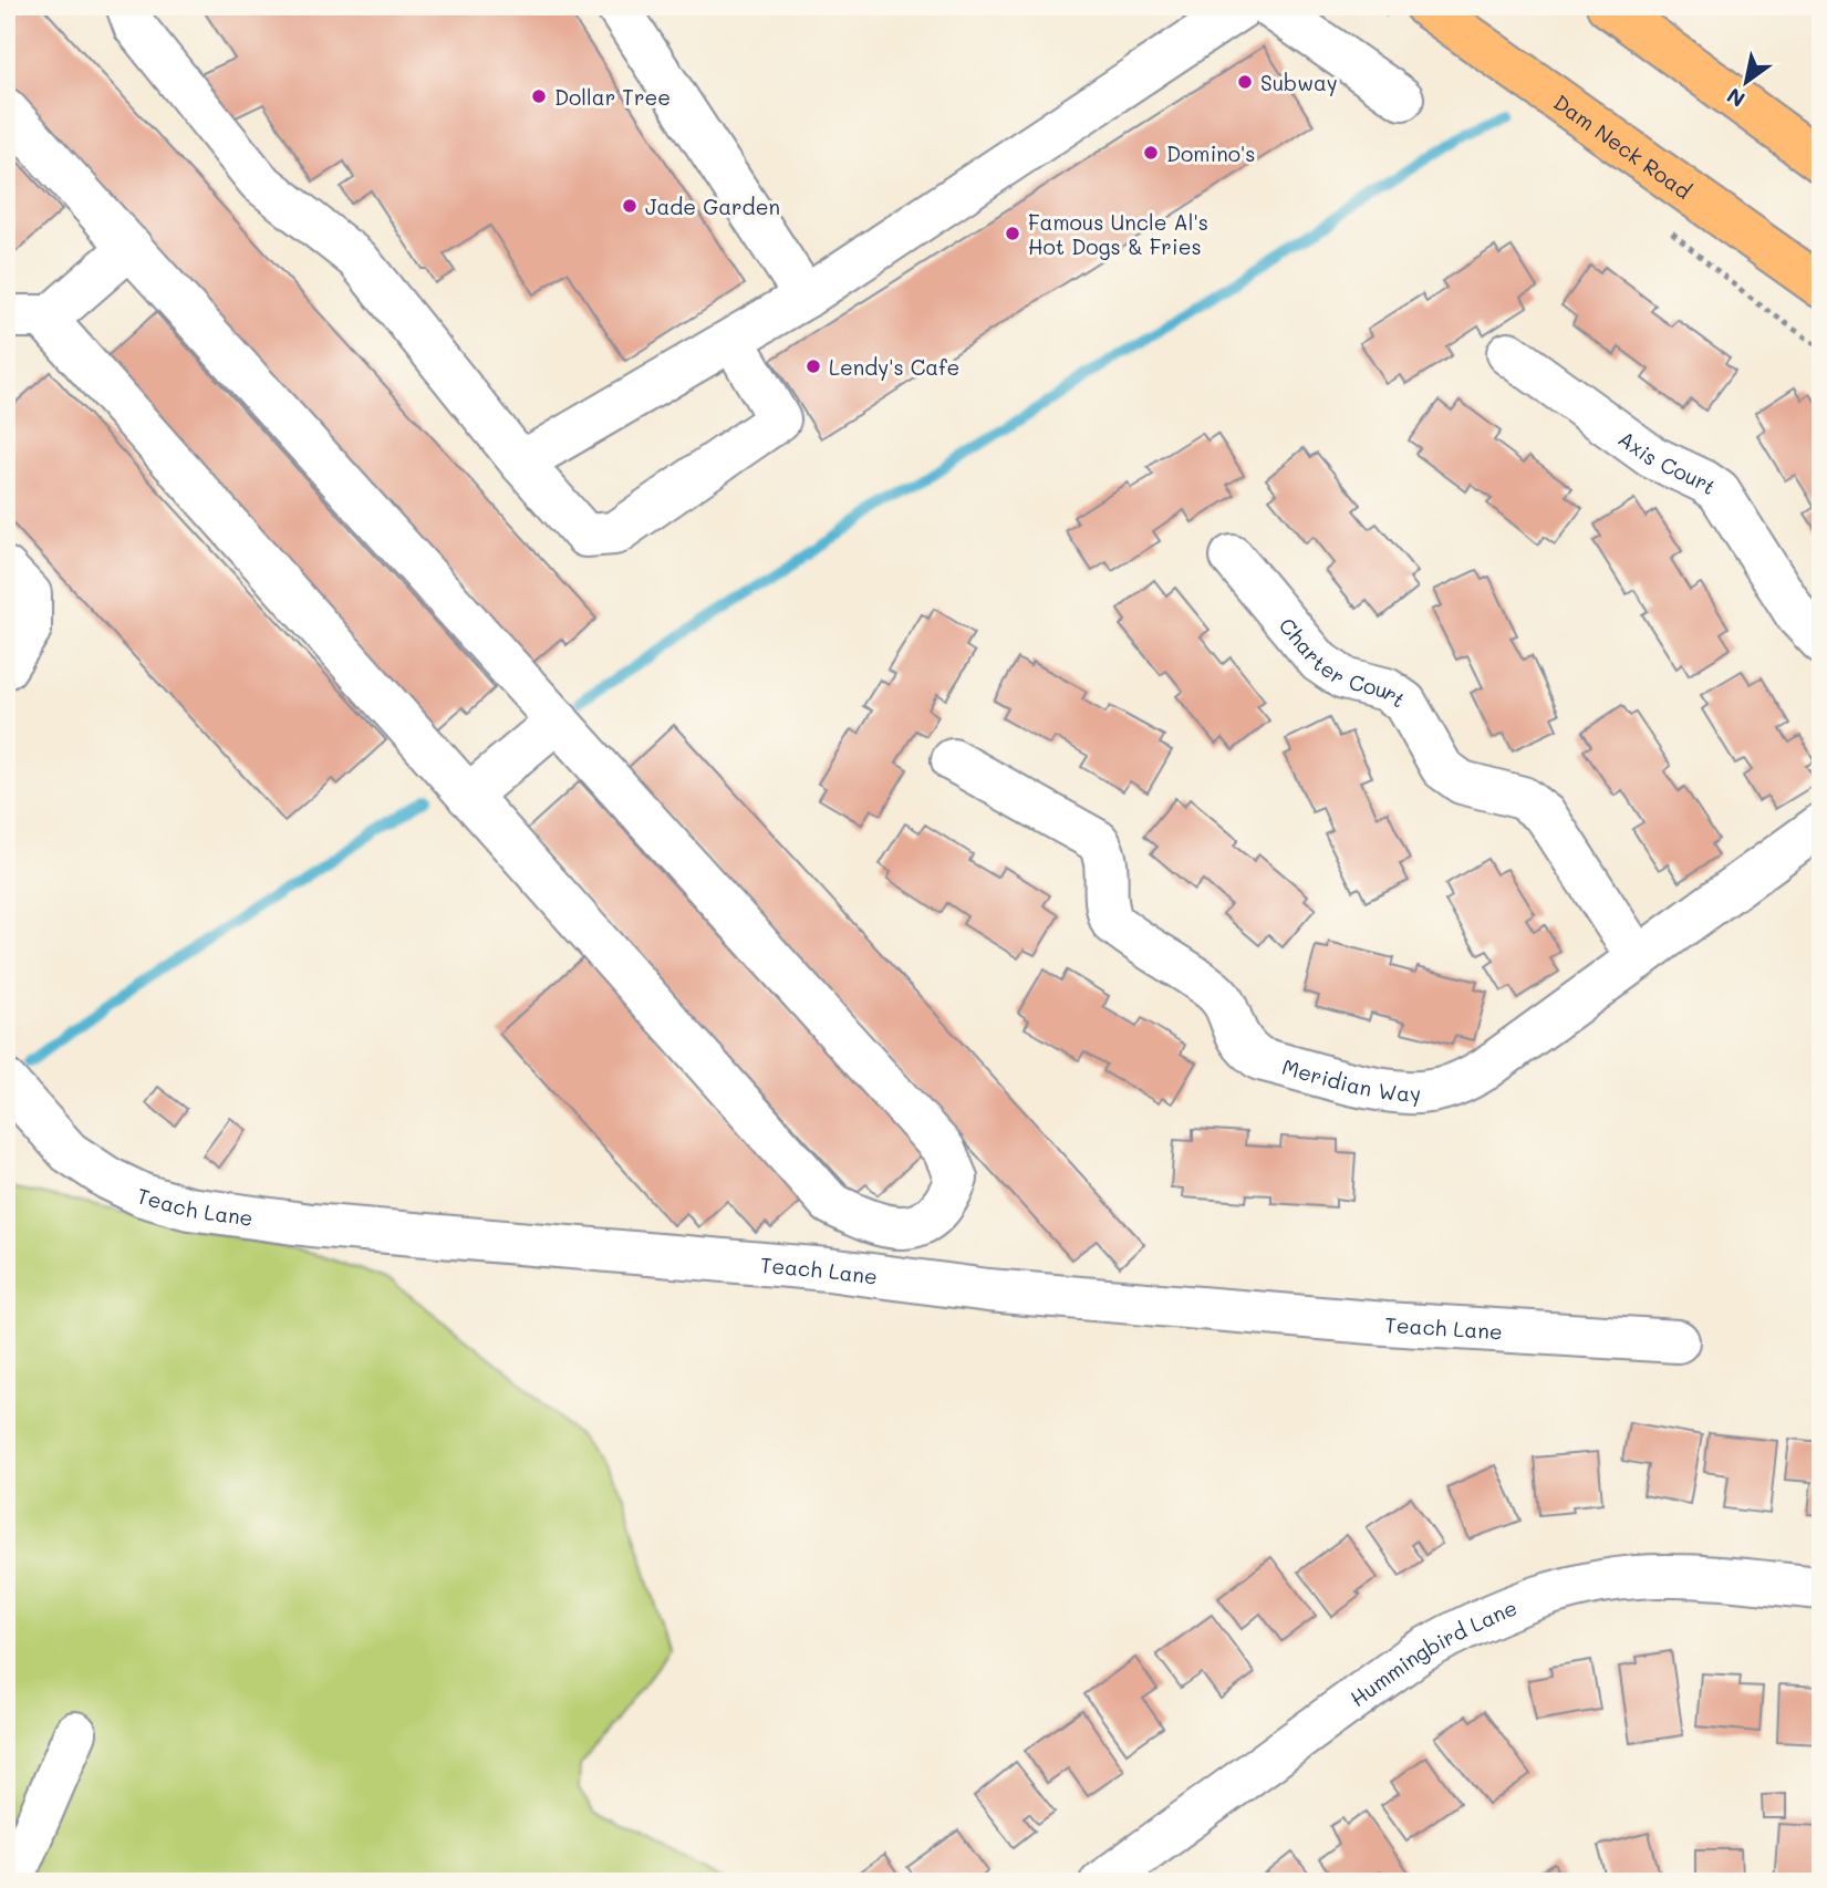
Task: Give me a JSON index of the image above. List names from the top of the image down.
{
  "streets": {
    "main road": ["Dam Neck Road"],
    "street": [
      "Axis Court",
      "Charter Court",
      "Meridian Way",
      "Teach Lane",
      "Hummingbird Lane"
    ]
  },
  "crossings": [
    ["Charter Court", "Meridian Way"]
  ],
  "places": [
    "Subway",
    "Dollar Tree",
    "Domino's",
    "Jade Garden",
    "Famous Uncle Al's Hot Dogs & Fries",
    "Lendy's Cafe"
  ],
  "north": "bottom left"
}
